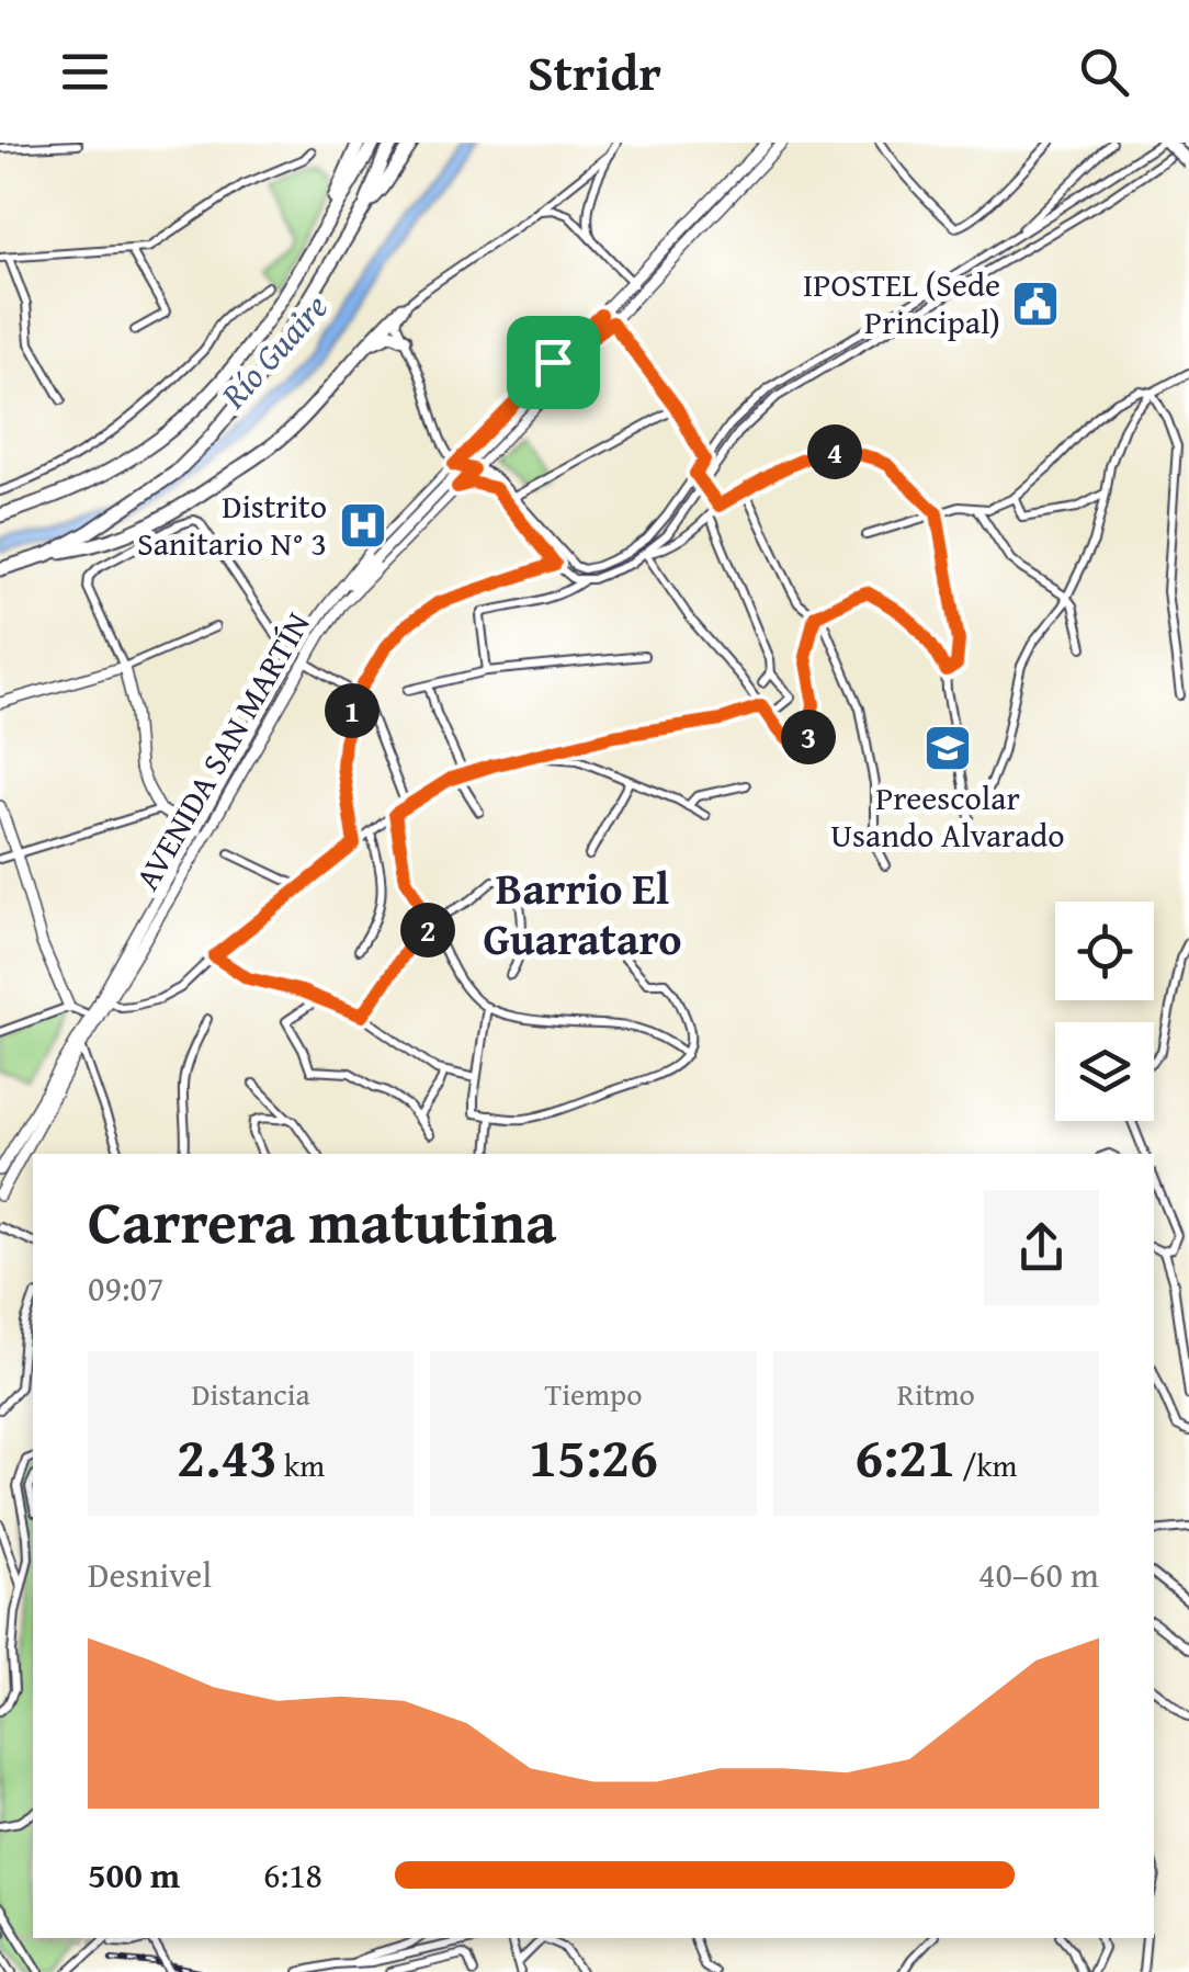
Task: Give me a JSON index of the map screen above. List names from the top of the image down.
{
  "streets": {
    "main road": ["AVENIDA SAN MARTÍN"]
  },
  "districts": ["Barrio El Guarataro"],
  "water": ["Río Guaire"],
  "places": {
    "public building": ["IPOSTEL (Sede Principal)"],
    "hospital": ["Distrito Sanitario N° 3"],
    "school or university": ["Preescolar Usando Alvarado"]
  },
  "page": {
    "header": "Stridr",
    "pins": [
      "4",
      "1",
      "3",
      "2"
    ],
    "heading": ["Carrera matutina", "09:07"],
    "stats": [
      ["Distancia", "2.43 km"],
      ["Tiempo", "15:26"],
      ["Ritmo", "6:21 /km"]
    ],
    "chart": ["Desnivel", "40–60 m"],
    "list": [
      {
        "name": "500 m",
        "note": "6:18"
      }
    ]
  }
}
